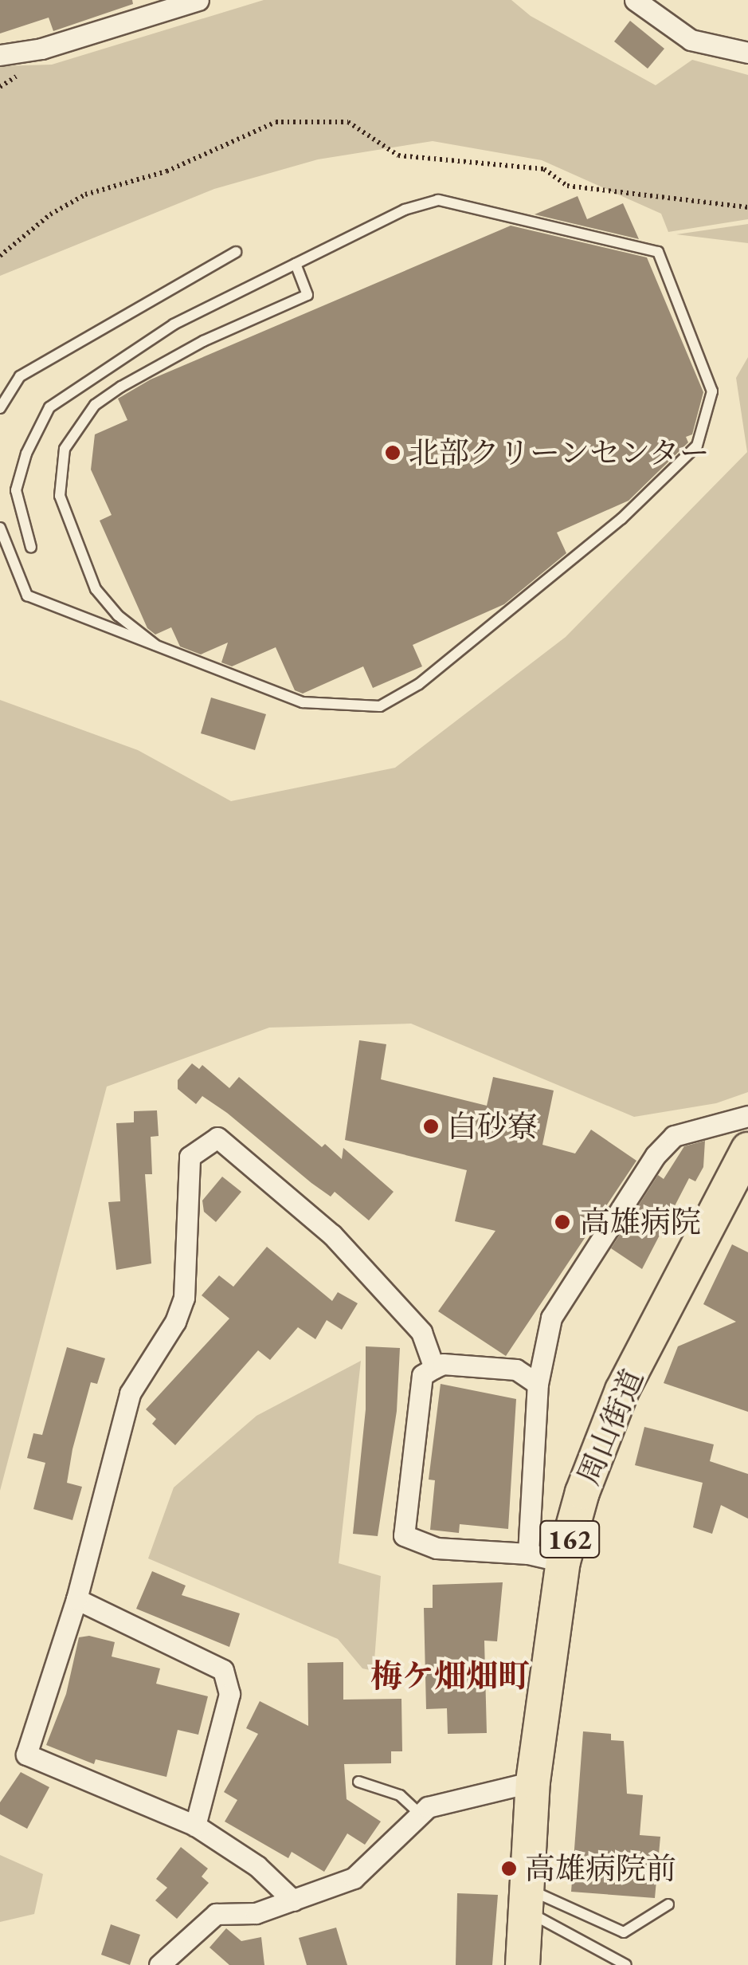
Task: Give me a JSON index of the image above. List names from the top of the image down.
{
  "streets": {
    "highway": ["周山街道", "162"]
  },
  "districts": ["梅ケ畑畑町"],
  "places": [
    "北部クリーンセンター",
    "白砂寮",
    "高雄病院",
    "高雄病院前"
  ]
}
